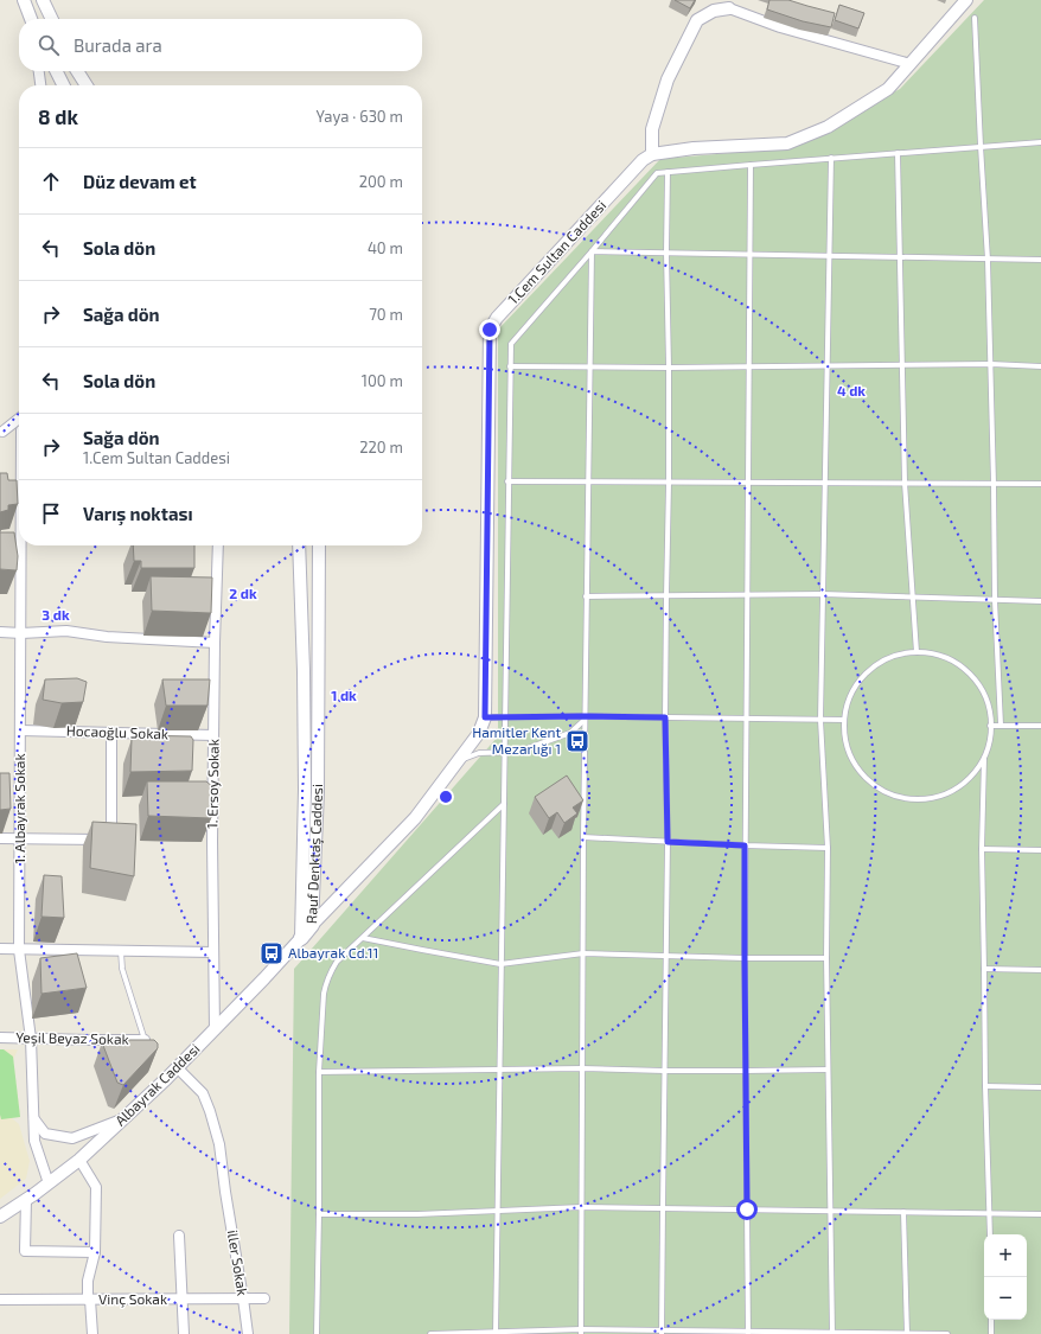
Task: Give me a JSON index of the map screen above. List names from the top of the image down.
{
  "streets": {
    "main road": ["Rauf Denktaş Caddesi"],
    "street": [
      "1.Cem Sultan Caddesi",
      "Hocaoğlu Sokak",
      "1. Ersoy Sokak",
      "1. Albayrak Sokak",
      "Yeşil Beyaz Sokak",
      "Albayrak Caddesi",
      "iller Sokak",
      "Vinç Sokak"
    ]
  },
  "crossings": [
    ["1.Cem Sultan Caddesi", "Rauf Denktaş Caddesi"],
    ["Hocaoğlu Sokak", "1. Ersoy Sokak"],
    ["Hocaoğlu Sokak", "1. Albayrak Sokak"],
    ["1. Ersoy Sokak", "Albayrak Caddesi"],
    ["1. Albayrak Sokak", "Yeşil Beyaz Sokak"],
    ["1. Albayrak Sokak", "Albayrak Caddesi"],
    ["Rauf Denktaş Caddesi", "Albayrak Caddesi"],
    ["Albayrak Caddesi", "iller Sokak"],
    ["iller Sokak", "Vinç Sokak"]
  ],
  "places": {
    "bus stop": ["Hamitler Kent Mezarlığı 1", "Albayrak Cd.11"]
  },
  "page": {
    "search": "Burada ara",
    "heading": ["8 dk", "Yaya · 630 m"],
    "list": [
      ["Düz devam et", "200 m"],
      ["Sola dön", "40 m"],
      ["Sağa dön", "70 m"],
      ["Sola dön", "100 m"],
      ["Sağa dön", "1.Cem Sultan Caddesi", "220 m"],
      "Varış noktası"
    ],
    "map_buttons": ["+", "−"]
  },
  "rings": [
    "4 dk",
    "2 dk",
    "3 dk",
    "1 dk"
  ]
}
